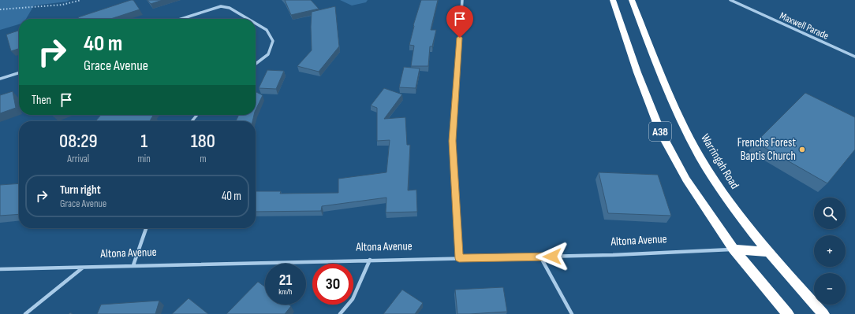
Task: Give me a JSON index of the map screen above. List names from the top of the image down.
{
  "streets": {
    "highway": ["A38", "Warringah Road", "Altona Avenue"],
    "street": ["Maxwell Parade"]
  },
  "crossings": [
    ["A38", "Altona Avenue"],
    ["Warringah Road", "Altona Avenue"]
  ],
  "places": ["Frenchs Forest Baptis Church"],
  "page": {
    "turn": ["40 m", "Grace Avenue"],
    "then": "Then",
    "eta": [
      "08:29",
      "Arrival",
      "1",
      "min",
      "180",
      "m"
    ],
    "list": [
      {
        "name": "Turn right",
        "note": "Grace Avenue",
        "value": "40 m"
      }
    ],
    "map_buttons": ["+", "−"],
    "speed": "21 km/h",
    "limit": "30"
  }
}
